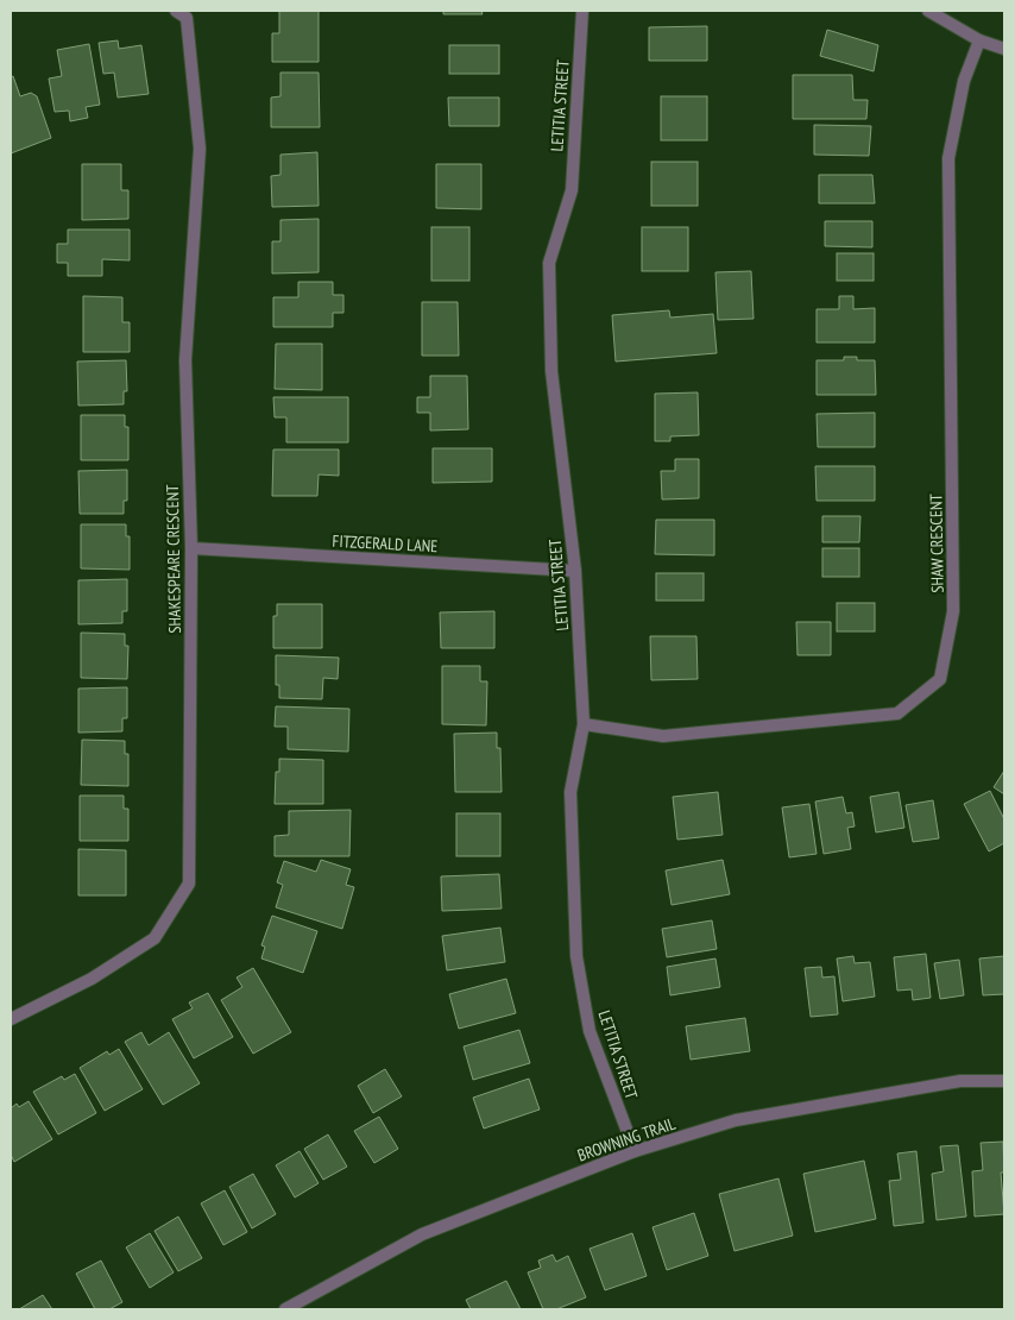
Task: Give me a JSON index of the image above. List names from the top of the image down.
{
  "streets": {
    "street": [
      "LETITIA STREET",
      "FITZGERALD LANE",
      "SHAW CRESCENT",
      "SHAKESPEARE CRESCENT",
      "BROWNING TRAIL"
    ]
  },
  "crossings": [
    ["LETITIA STREET", "FITZGERALD LANE"],
    ["LETITIA STREET", "SHAW CRESCENT"],
    ["LETITIA STREET", "BROWNING TRAIL"],
    ["FITZGERALD LANE", "SHAKESPEARE CRESCENT"]
  ]
}
